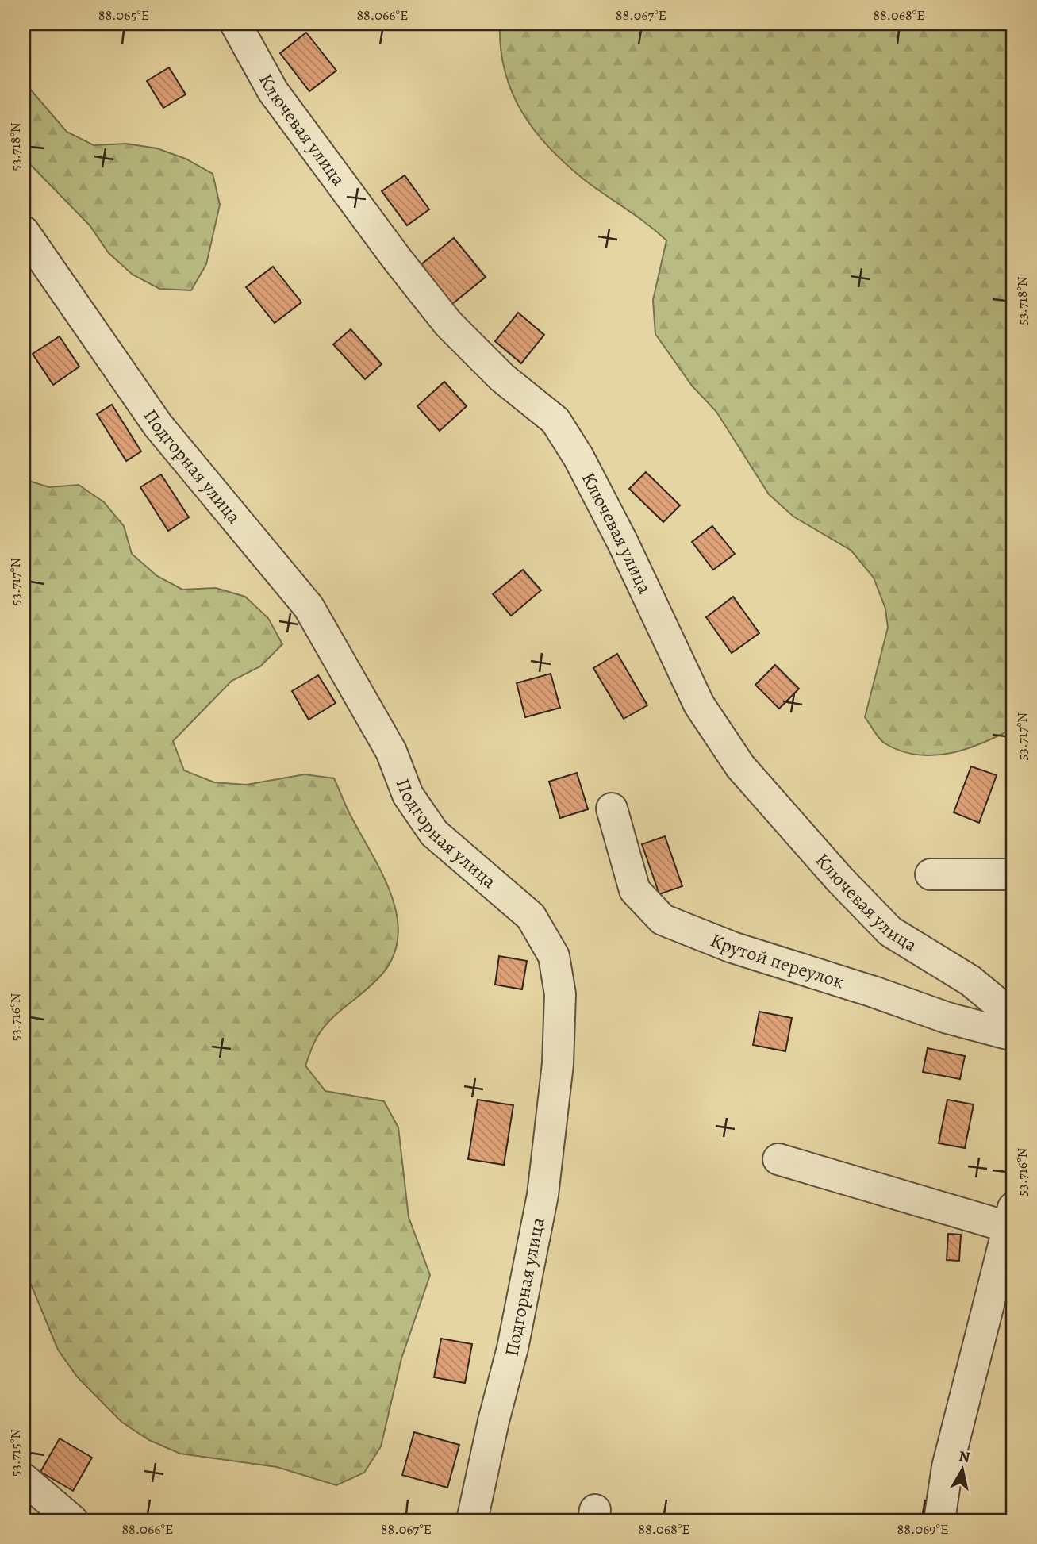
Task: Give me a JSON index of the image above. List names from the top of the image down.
{
  "streets": {
    "street": ["Ключевая улица", "Подгорная улица", "Крутой переулок"]
  },
  "north": "top",
  "coordinates": [
    "88.065°E",
    "88.066°E",
    "88.067°E",
    "88.068°E",
    "53.718°N",
    "53.717°N",
    "53.716°N",
    "53.715°N",
    "88.069°E"
  ]
}
